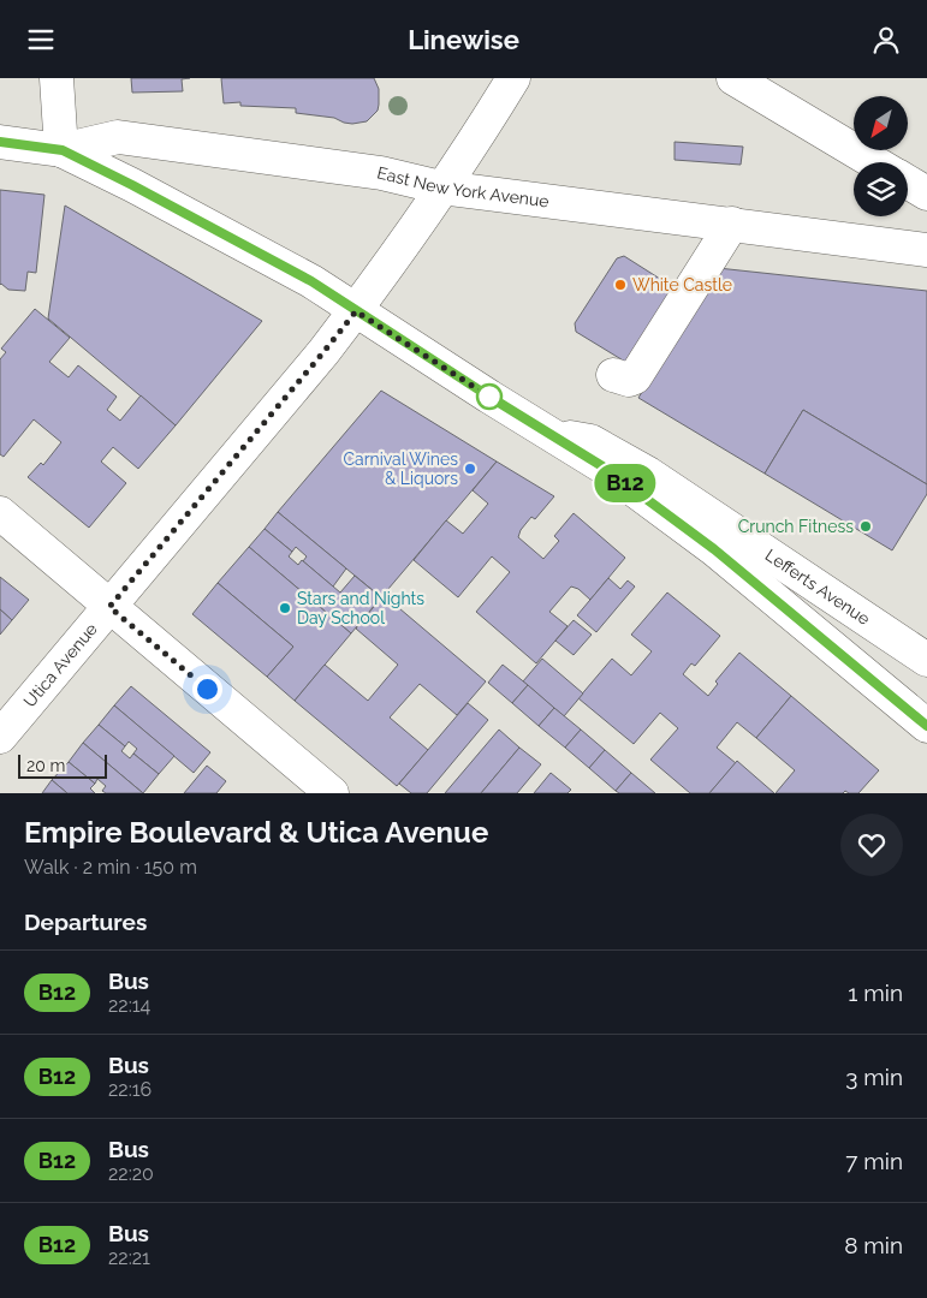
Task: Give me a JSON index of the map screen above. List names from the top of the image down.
{
  "streets": {
    "main road": ["East New York Avenue", "Lefferts Avenue", "Utica Avenue"]
  },
  "crossings": [
    ["East New York Avenue", "Utica Avenue"]
  ],
  "places": [
    "White Castle",
    "Carnival Wines & Liquors",
    "Crunch Fitness",
    "Stars and Nights Day School"
  ],
  "lines": ["bus line B12"],
  "scale_bar": "20 m",
  "north": "bottom left",
  "page": {
    "header": "Linewise",
    "on_map": "B12",
    "scale": "20 m",
    "heading": [
      ["Empire Boulevard & Utica Avenue", "Walk · 2 min · 150 m"],
      "Departures"
    ],
    "list": [
      {
        "mark": "B12",
        "name": "Bus",
        "note": "22:14",
        "value": "1 min"
      },
      {
        "mark": "B12",
        "name": "Bus",
        "note": "22:16",
        "value": "3 min"
      },
      {
        "mark": "B12",
        "name": "Bus",
        "note": "22:20",
        "value": "7 min"
      },
      {
        "mark": "B12",
        "name": "Bus",
        "note": "22:21",
        "value": "8 min"
      }
    ]
  }
}
